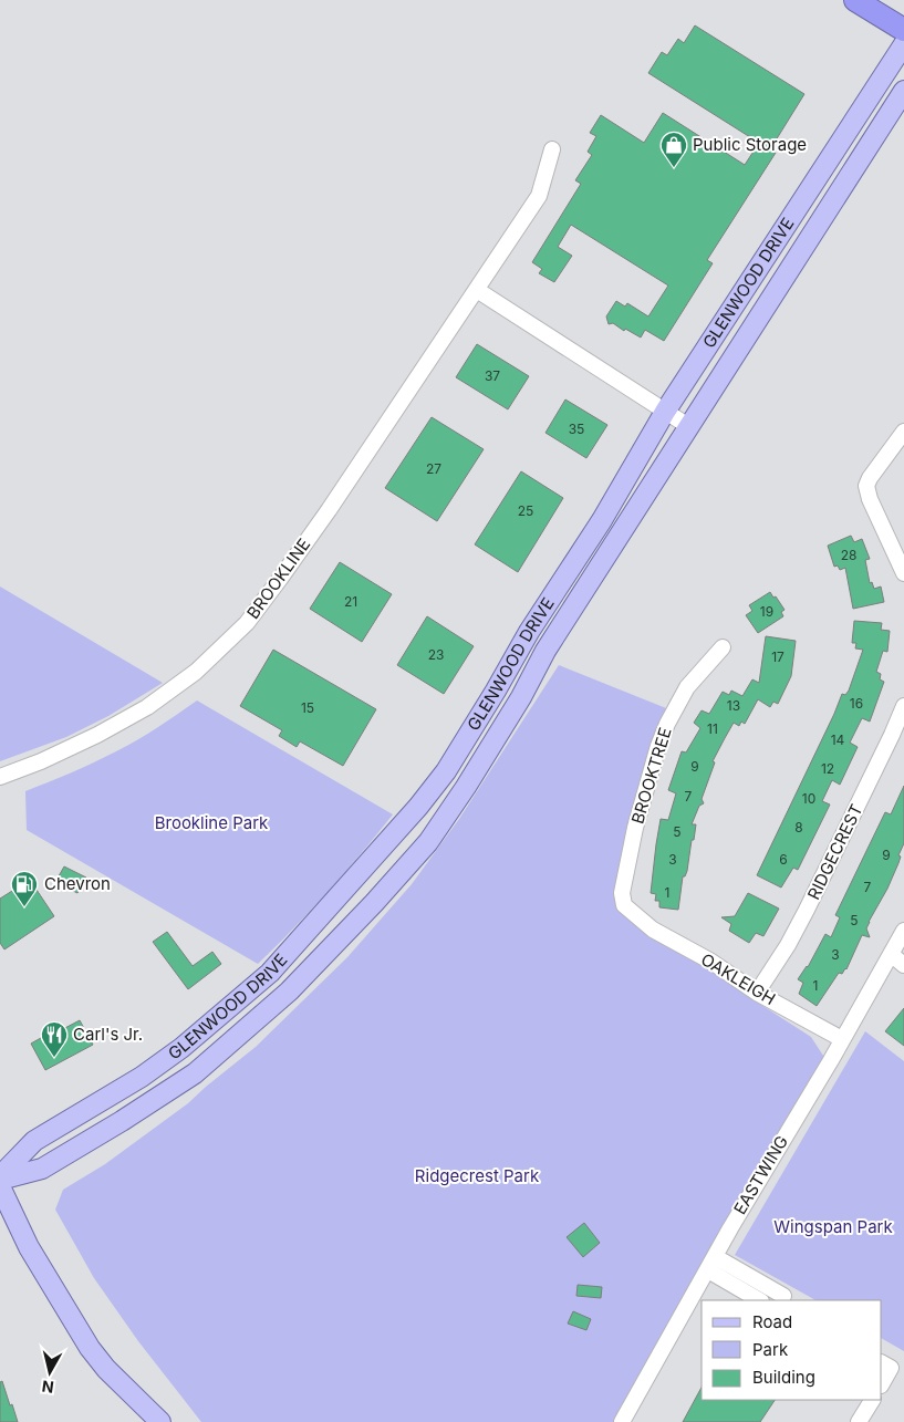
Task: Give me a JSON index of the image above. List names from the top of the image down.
{
  "streets": {
    "main road": ["GLENWOOD DRIVE"],
    "street": [
      "BROOKLINE",
      "BROOKTREE",
      "RIDGECREST",
      "OAKLEIGH",
      "EASTWING"
    ]
  },
  "crossings": [
    ["BROOKTREE", "OAKLEIGH"],
    ["RIDGECREST", "OAKLEIGH"],
    ["OAKLEIGH", "EASTWING"]
  ],
  "parks": ["Brookline Park", "Ridgecrest Park", "Wingspan Park"],
  "places": {
    "shop": ["Public Storage"],
    "fuel station": ["Chevron"],
    "restaurant": ["Carl's Jr."]
  },
  "house_numbers": [
    "37",
    "35",
    "27",
    "25",
    "28",
    "21",
    "19",
    "23",
    "17",
    "16",
    "13",
    "15",
    "11",
    "14",
    "9",
    "12",
    "7",
    "10",
    "8",
    "5",
    "9",
    "3",
    "6",
    "7",
    "1",
    "5",
    "3",
    "1"
  ],
  "legend": ["Road", "Park", "Building"],
  "north": "bottom"
}
